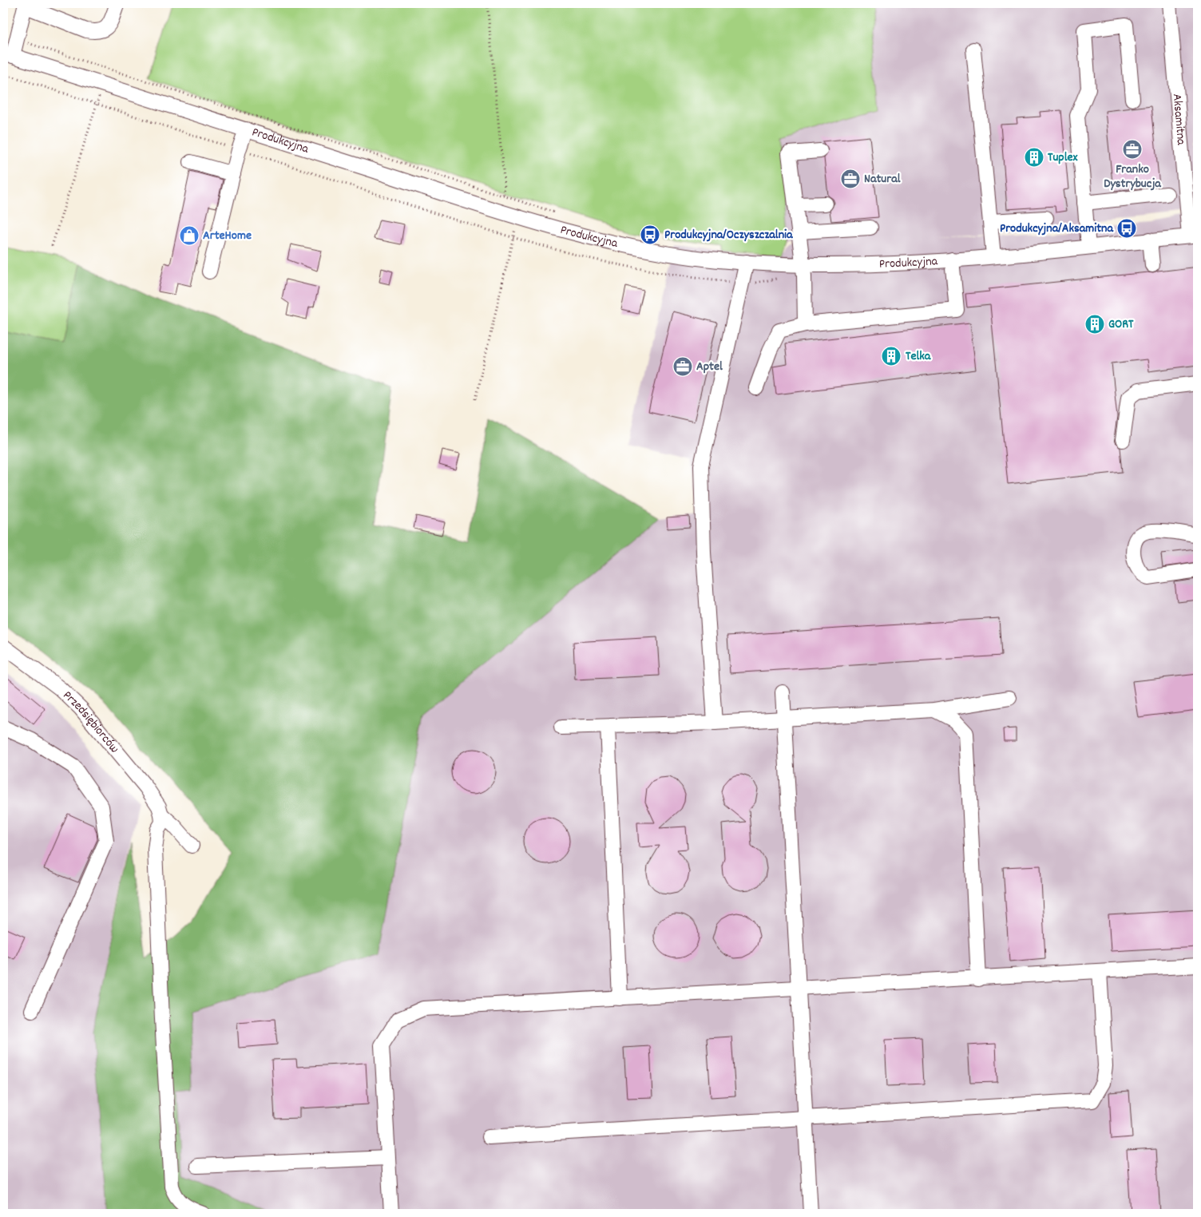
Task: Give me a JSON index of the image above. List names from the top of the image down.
{
  "streets": {
    "street": ["Aksamitna", "Produkcyjna", "Przedsiębiorców"]
  },
  "crossings": [
    ["Aksamitna", "Produkcyjna"]
  ],
  "places": {
    "office": ["Franko Dystrybucja", "Natural", "Aptel"],
    "building": ["Tuplex", "GORT", "Telka"],
    "bus stop": ["Produkcyjna/Aksamitna", "Produkcyjna/Oczyszczalnia"],
    "shop": ["ArteHome"]
  }
}
